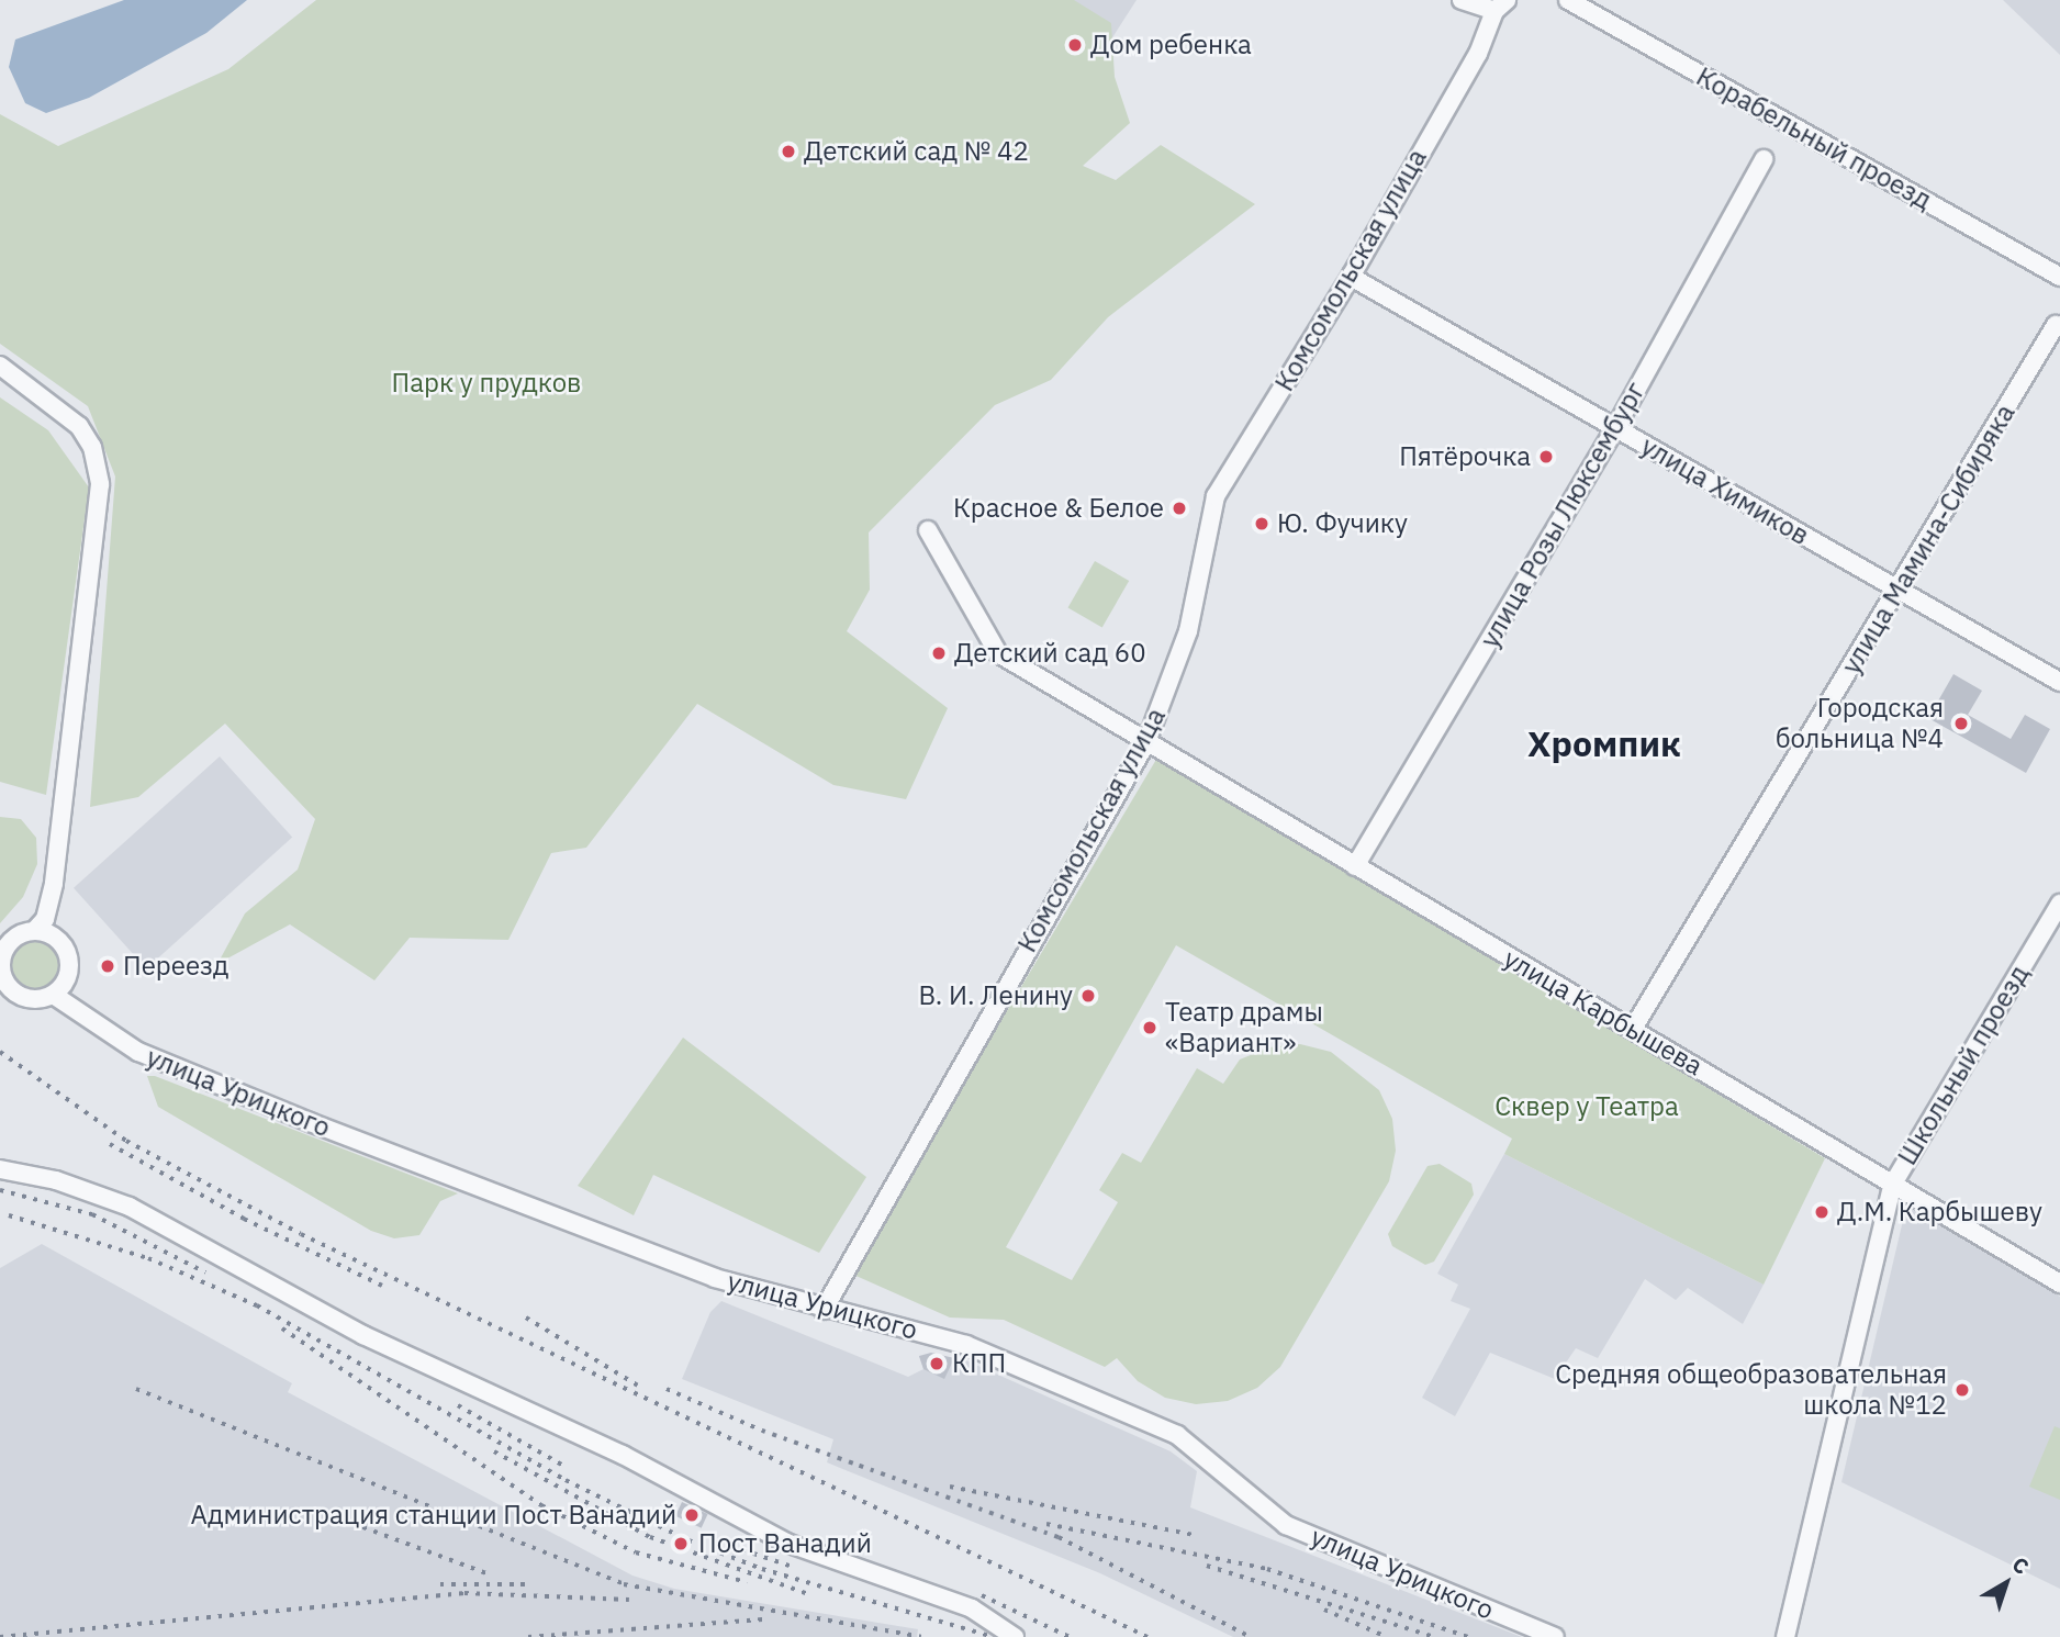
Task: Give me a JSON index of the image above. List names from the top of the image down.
{
  "streets": {
    "street": [
      "Корабельный проезд",
      "Комсомольская улица",
      "улица Химиков",
      "улица Розы Люксембург",
      "улица Мамина-Сибиряка",
      "улица Карбышева",
      "Школьный проезд",
      "улица Урицкого"
    ]
  },
  "crossings": [
    ["Комсомольская улица", "улица Химиков"],
    ["Комсомольская улица", "улица Карбышева"],
    ["Комсомольская улица", "улица Урицкого"],
    ["улица Химиков", "улица Розы Люксембург"],
    ["улица Химиков", "улица Мамина-Сибиряка"],
    ["улица Розы Люксембург", "улица Карбышева"],
    ["улица Мамина-Сибиряка", "улица Карбышева"],
    ["улица Карбышева", "Школьный проезд"]
  ],
  "districts": ["Хромпик"],
  "parks": ["Парк у прудков", "Сквер у Театра"],
  "places": [
    "Дом ребенка",
    "Детский сад № 42",
    "Пятёрочка",
    "Красное & Белое",
    "Ю. Фучику",
    "Детский сад 60",
    "Городская больница №4",
    "Переезд",
    "В. И. Ленину",
    "Театр драмы «Вариант»",
    "Д.М. Карбышеву",
    "КПП",
    "Средняя общеобразовательная школа №12",
    "Администрация станции Пост Ванадий",
    "Пост Ванадий"
  ],
  "north": "top right"
}
